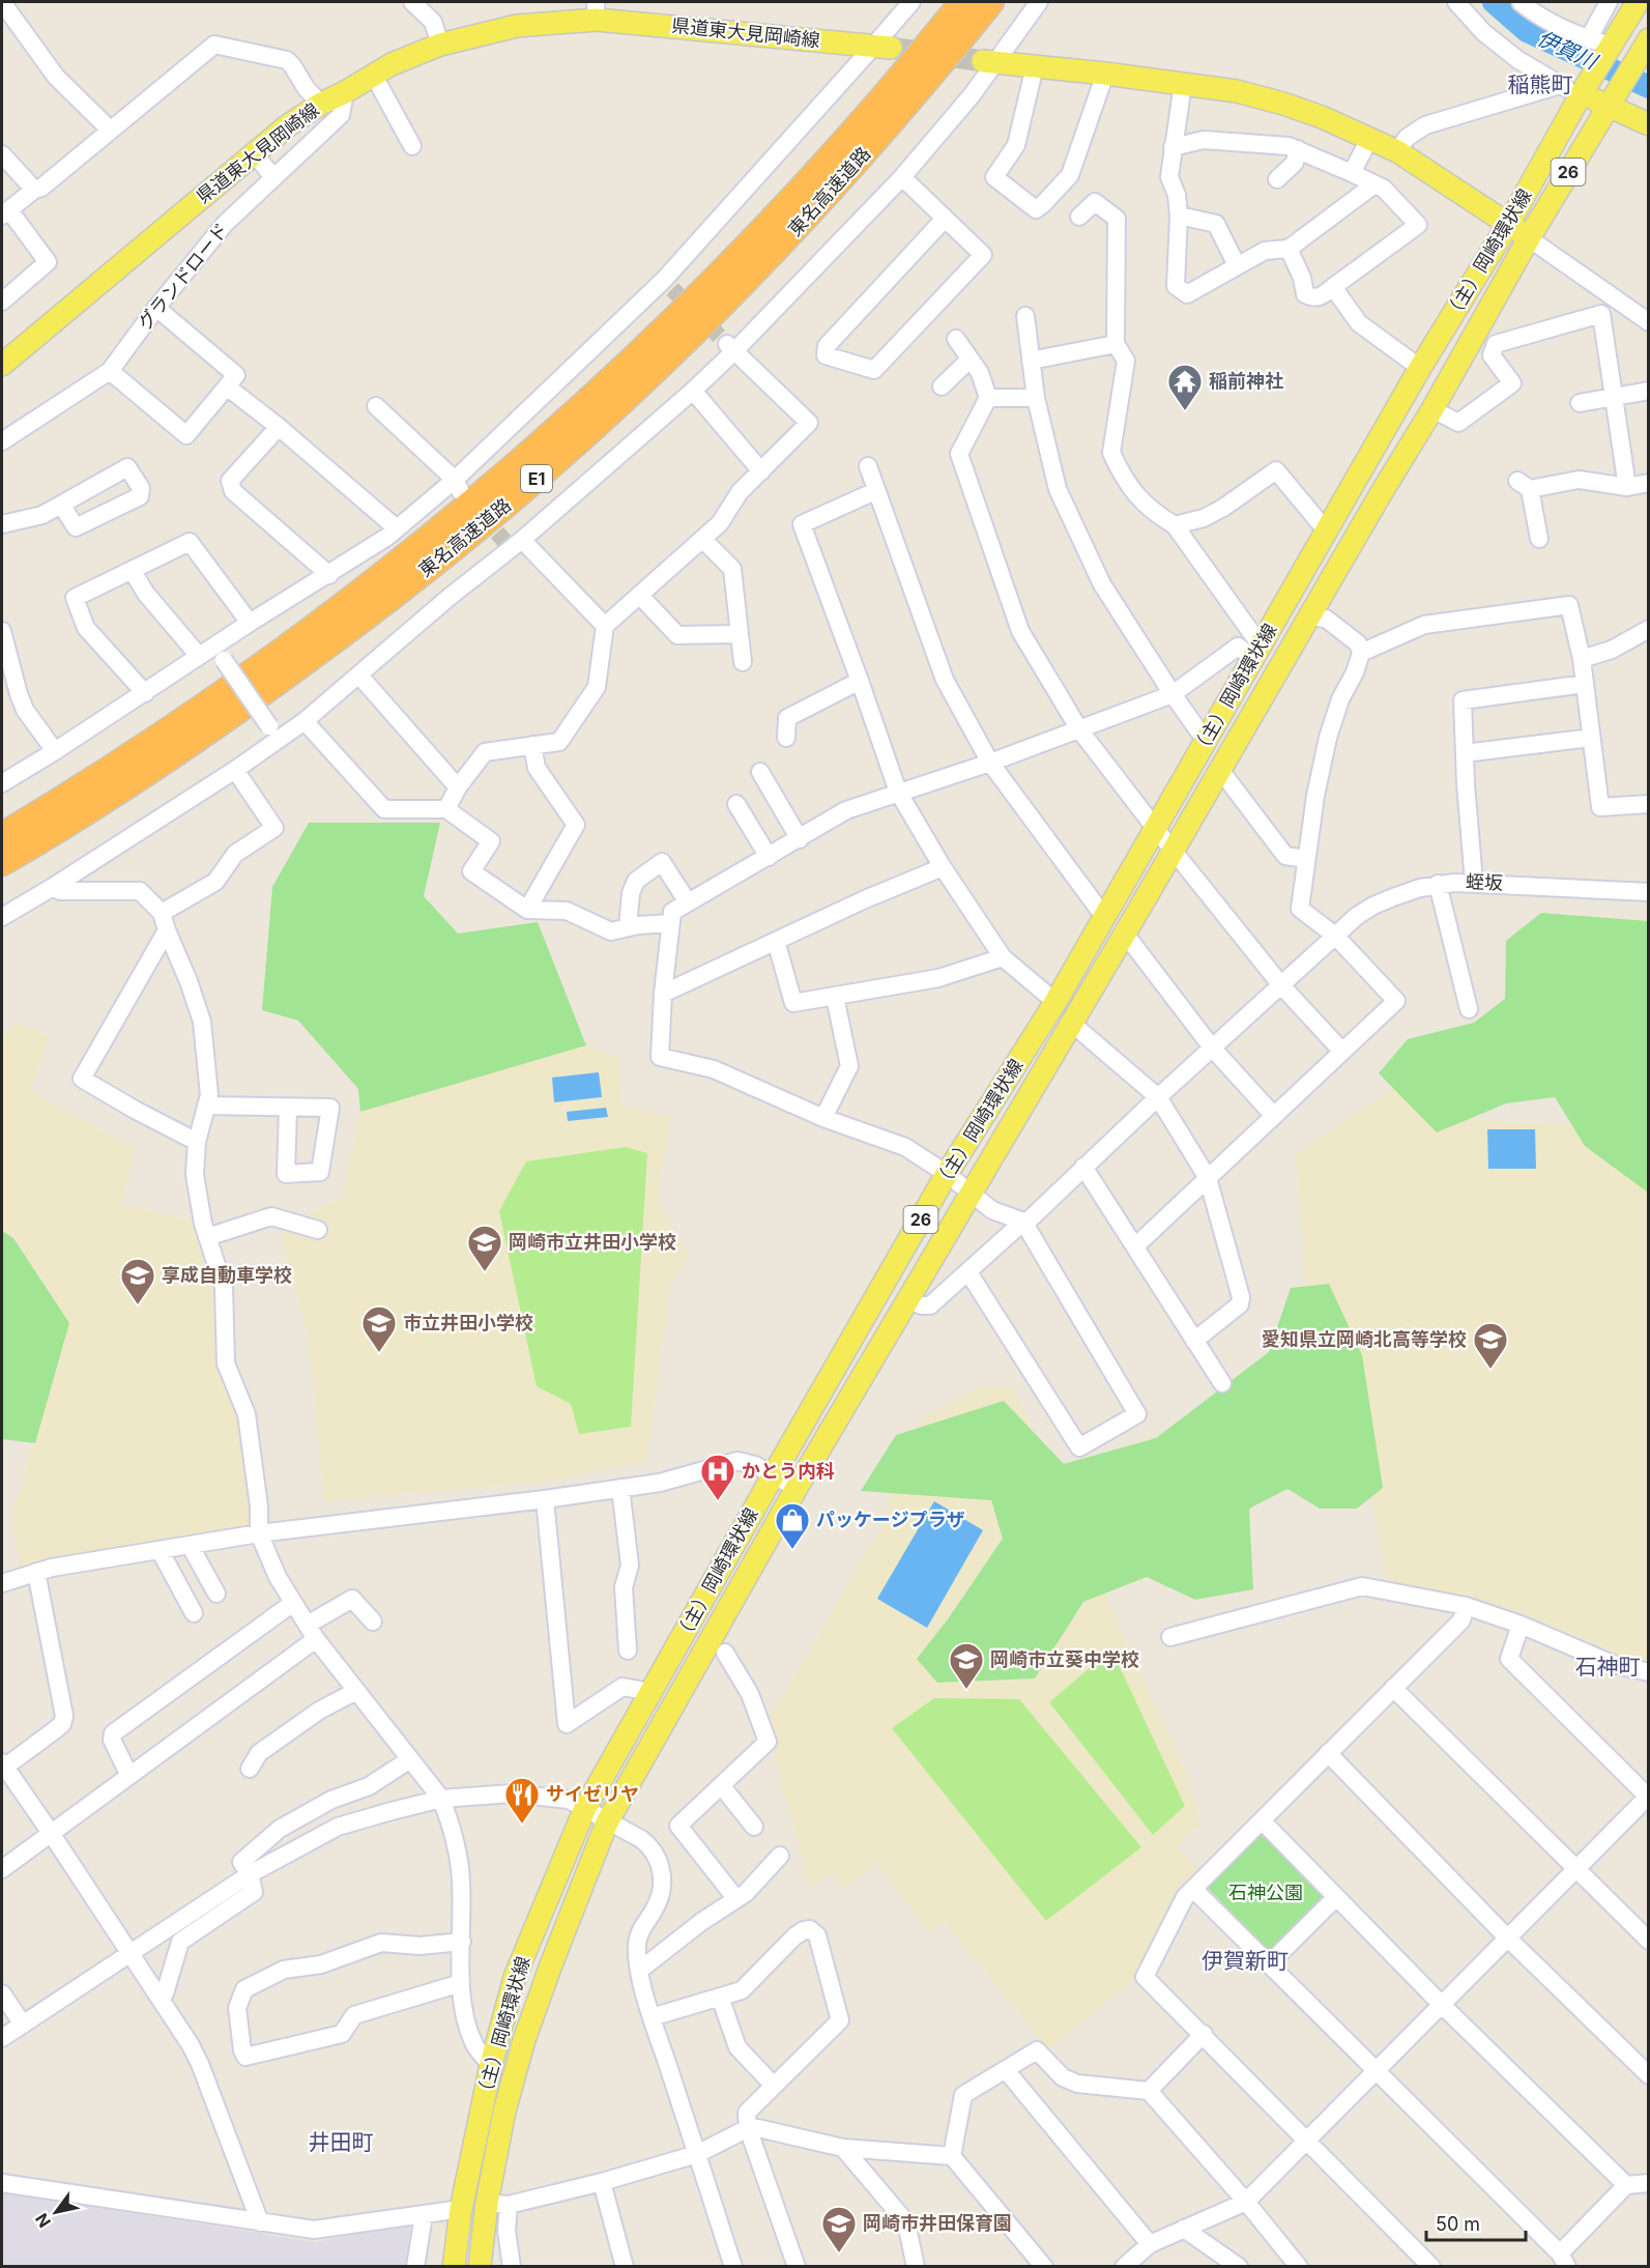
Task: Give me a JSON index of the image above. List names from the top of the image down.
{
  "streets": {
    "highway": ["東名高速道路", "E1"],
    "main road": ["県道東大見岡崎線", "26", "（主）岡崎環状線"],
    "street": ["グランドロード", "蛭坂"]
  },
  "crossings": [
    ["県道東大見岡崎線", "グランドロード"],
    ["26", "（主）岡崎環状線"],
    ["（主）岡崎環状線", "蛭坂"]
  ],
  "districts": [
    "稲熊町",
    "石神町",
    "伊賀新町",
    "井田町"
  ],
  "water": ["伊賀川"],
  "parks": ["石神公園"],
  "places": {
    "temple": ["稲前神社"],
    "school or university": [
      "岡崎市立井田小学校",
      "享成自動車学校",
      "市立井田小学校",
      "愛知県立岡崎北高等学校",
      "岡崎市立葵中学校",
      "岡崎市井田保育園"
    ],
    "hospital": ["かとう内科"],
    "shop": ["パッケージプラザ"],
    "restaurant": ["サイゼリヤ"]
  },
  "scale_bar": "50 m",
  "north": "bottom left"
}
